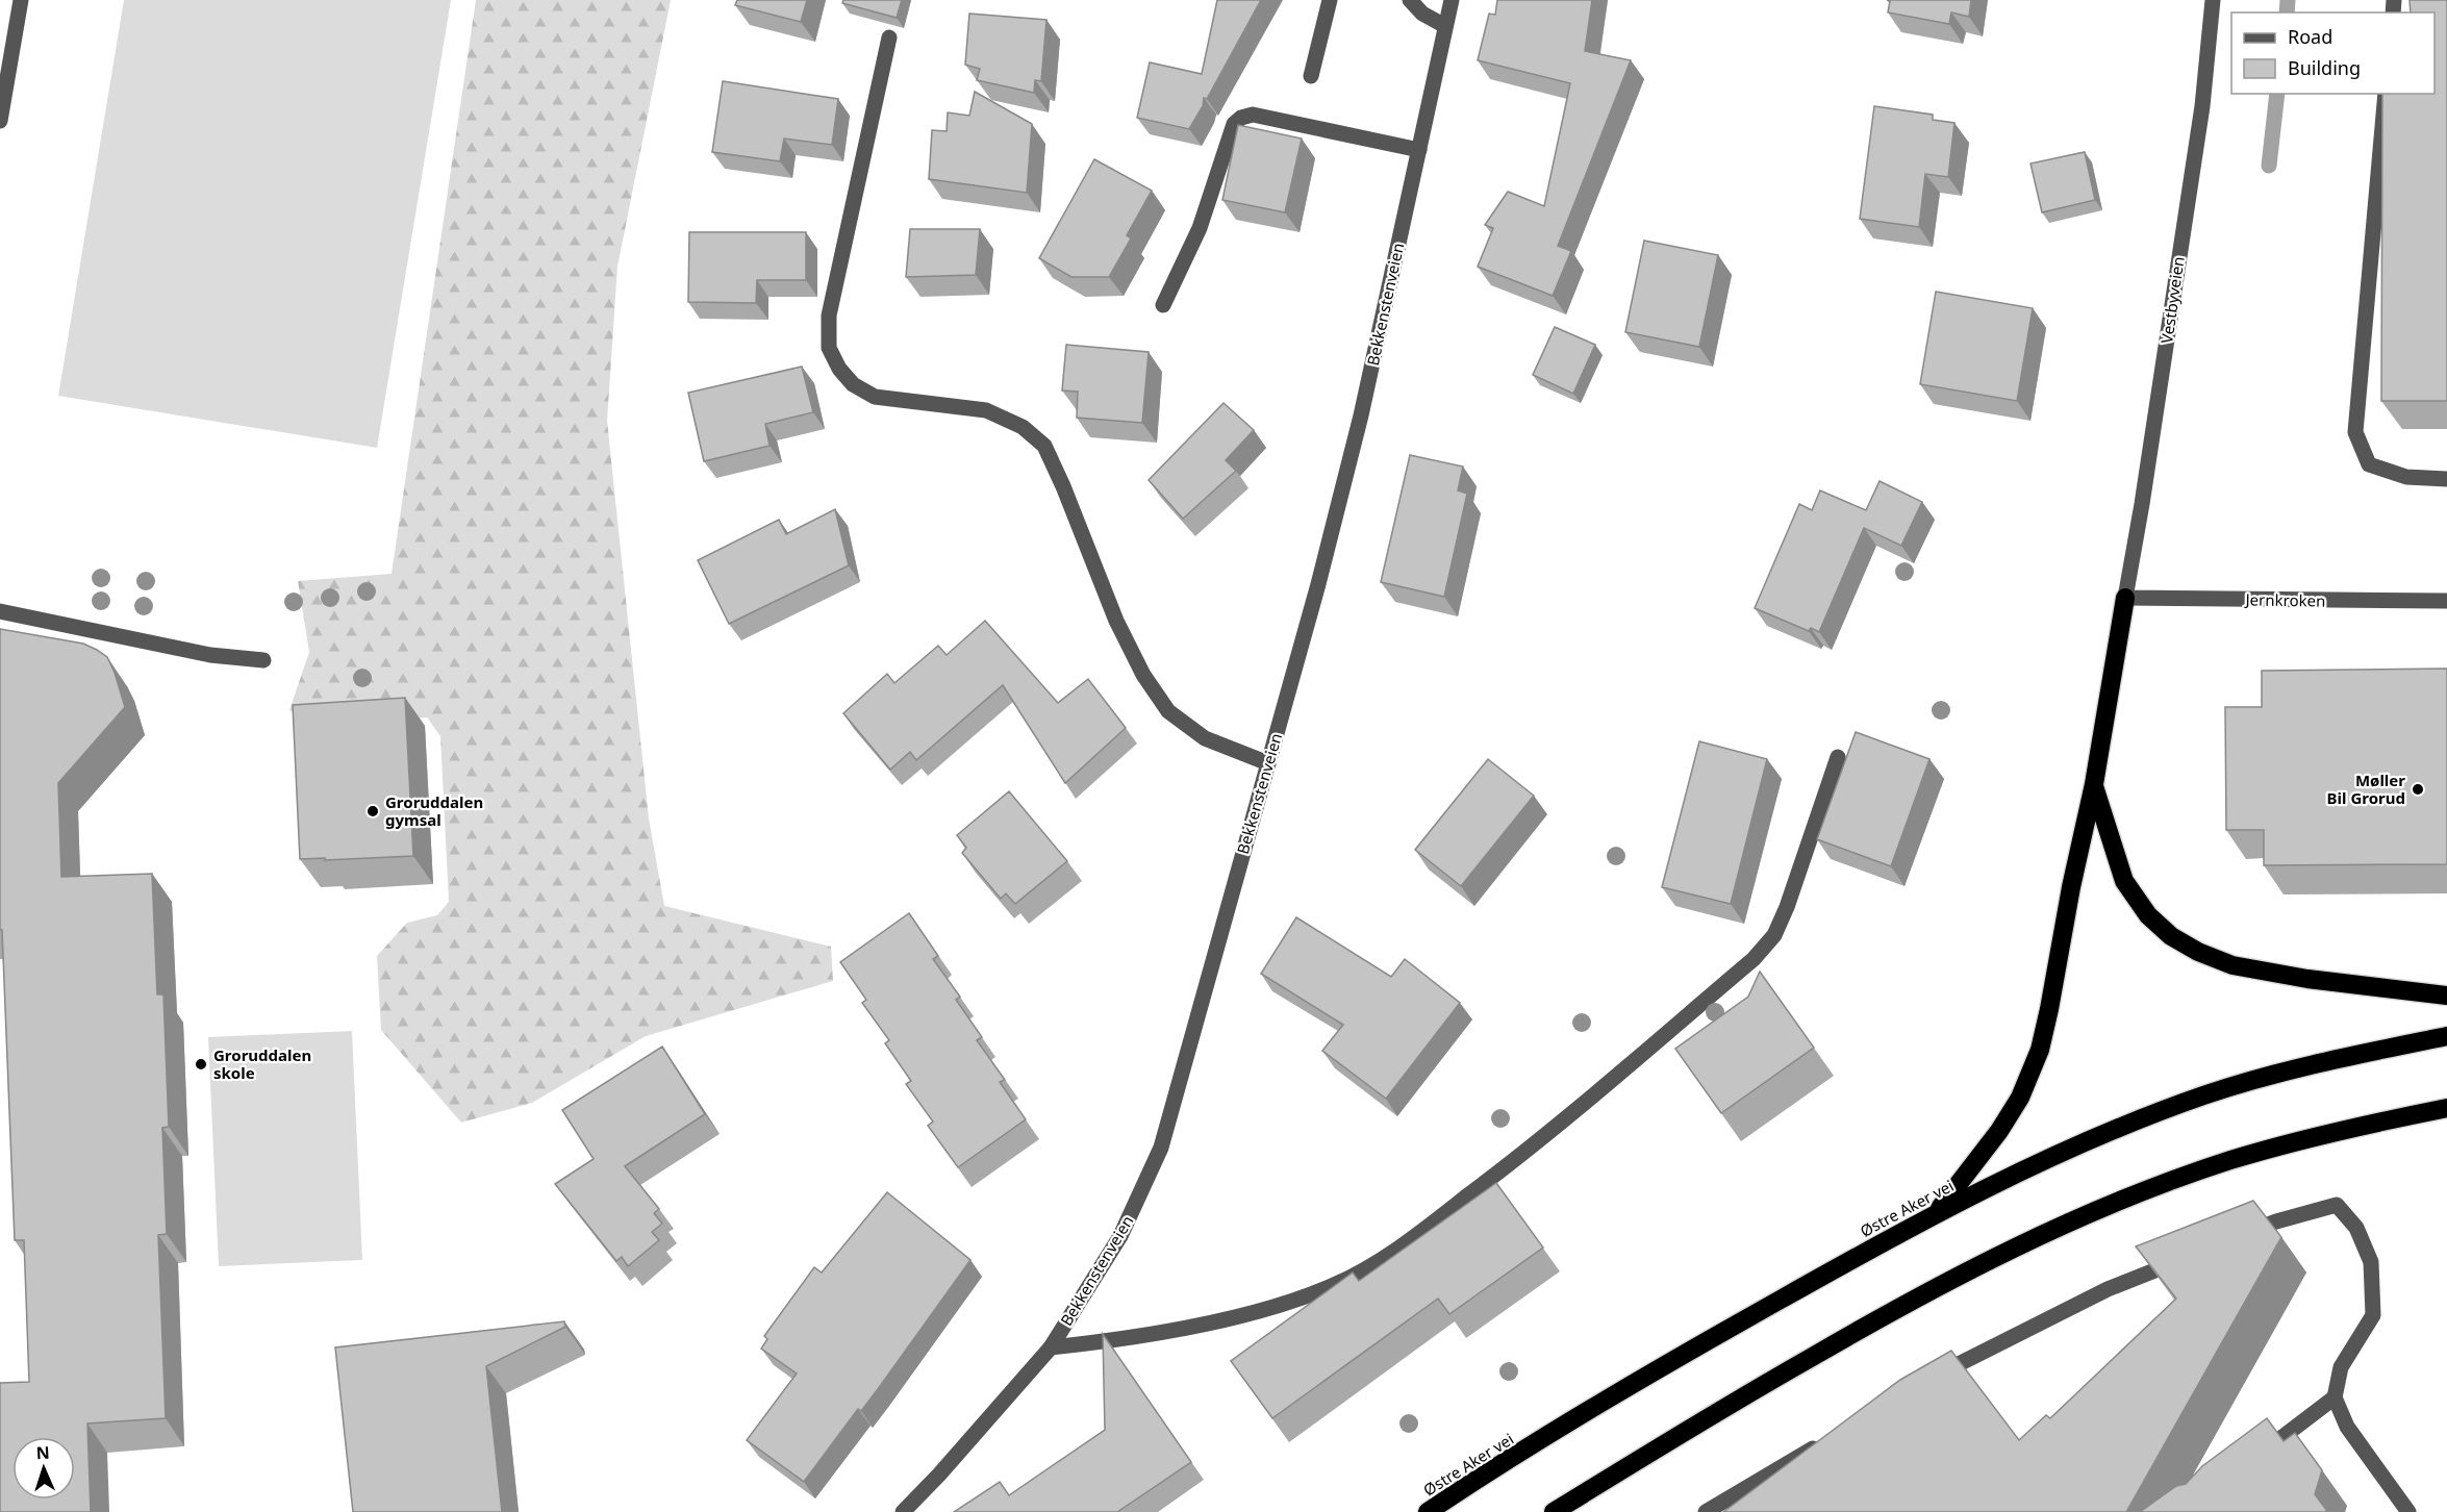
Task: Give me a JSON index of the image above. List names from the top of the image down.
{
  "streets": {
    "highway": ["Østre Aker vei"],
    "street": ["Vestbyveien", "Bekkenstenveien", "Jernkroken"]
  },
  "crossings": [
    ["Vestbyveien", "Jernkroken"]
  ],
  "places": ["Møller Bil Grorud", "Groruddalen gymsal", "Groruddalen skole"],
  "legend": ["Road", "Building"],
  "north": "top"
}
